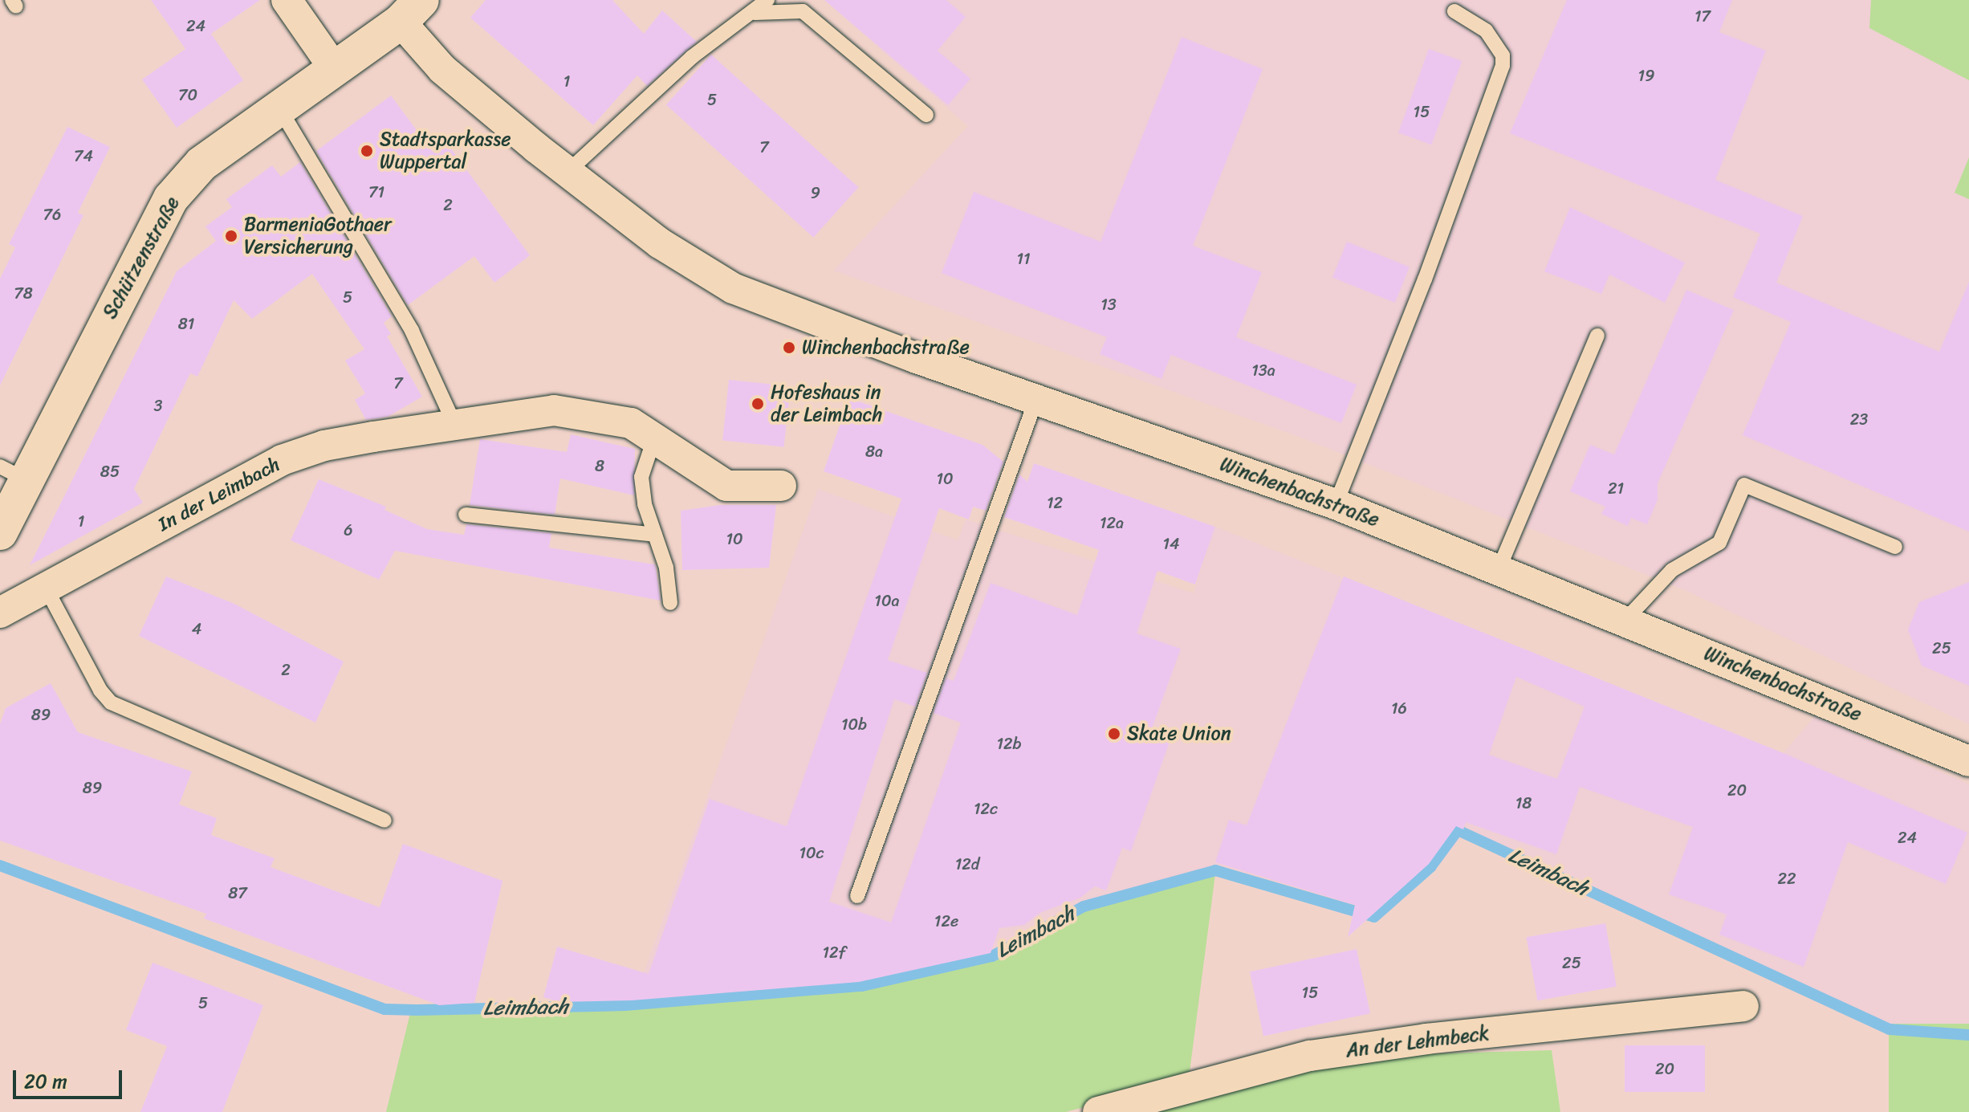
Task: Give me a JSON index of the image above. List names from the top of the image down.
{
  "streets": {
    "street": [
      "Schützenstraße",
      "Winchenbachstraße",
      "In der Leimbach",
      "An der Lehmbeck"
    ]
  },
  "crossings": [
    ["Schützenstraße", "Winchenbachstraße"]
  ],
  "water": ["Leimbach"],
  "places": [
    "Stadtsparkasse Wuppertal",
    "BarmeniaGothaer Versicherung",
    "Winchenbachstraße",
    "Hofeshaus in der Leimbach",
    "Skate Union"
  ],
  "house_numbers": [
    "17",
    "24",
    "19",
    "1",
    "70",
    "5",
    "15",
    "7",
    "74",
    "71",
    "9",
    "2",
    "76",
    "11",
    "78",
    "5",
    "13",
    "81",
    "13a",
    "7",
    "3",
    "23",
    "8a",
    "8",
    "85",
    "10",
    "21",
    "12",
    "1",
    "12a",
    "6",
    "10",
    "14",
    "10a",
    "4",
    "25",
    "2",
    "16",
    "89",
    "10b",
    "12b",
    "89",
    "20",
    "18",
    "12c",
    "24",
    "10c",
    "12d",
    "22",
    "87",
    "12e",
    "12f",
    "25",
    "15",
    "5",
    "20"
  ],
  "scale_bar": "20 m"
}
